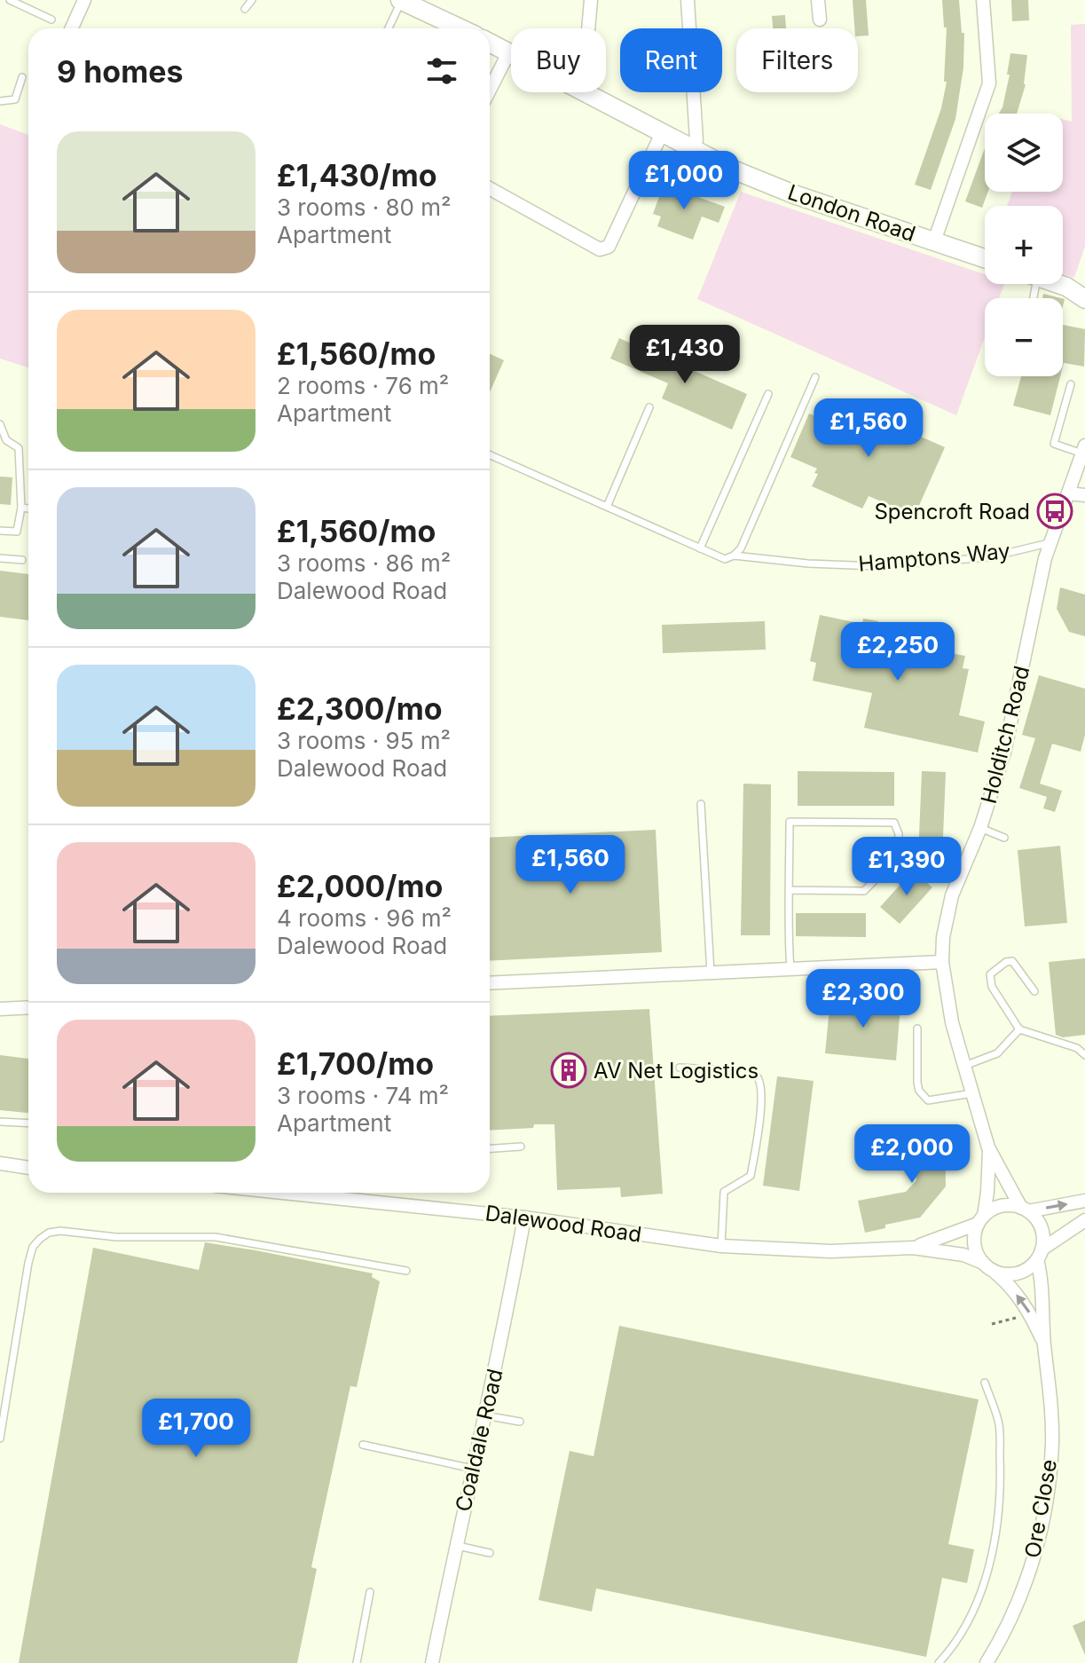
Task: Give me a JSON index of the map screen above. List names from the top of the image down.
{
  "streets": {
    "main road": ["London Road"],
    "street": [
      "Holditch Road",
      "Dalewood Road",
      "Coaldale Road",
      "Ore Close"
    ],
    "lane": ["Hamptons Way"]
  },
  "crossings": [
    ["Hamptons Way", "Holditch Road"],
    ["Holditch Road", "Dalewood Road"],
    ["Holditch Road", "Ore Close"],
    ["Dalewood Road", "Coaldale Road"],
    ["Dalewood Road", "Ore Close"]
  ],
  "places": {
    "bus stop": ["Spencroft Road"],
    "building": ["AV Net Logistics"]
  },
  "page": {
    "chip": ["Buy", "Rent", "Filters"],
    "heading": "9 homes",
    "map_buttons": ["+", "−"],
    "list": [
      {
        "name": "£1,430/mo",
        "note": "3 rooms · 80 m² · Apartment"
      },
      {
        "name": "£1,560/mo",
        "note": "2 rooms · 76 m² · Apartment"
      },
      {
        "name": "£1,560/mo",
        "note": "3 rooms · 86 m² · Dalewood Road"
      },
      {
        "name": "£2,300/mo",
        "note": "3 rooms · 95 m² · Dalewood Road"
      },
      {
        "name": "£2,000/mo",
        "note": "4 rooms · 96 m² · Dalewood Road"
      },
      {
        "name": "£1,700/mo",
        "note": "3 rooms · 74 m² · Apartment"
      }
    ],
    "price": [
      "£1,000",
      "£1,430",
      "£1,560",
      "£2,250",
      "£1,560",
      "£1,390",
      "£2,300",
      "£2,000",
      "£1,700"
    ]
  }
}
